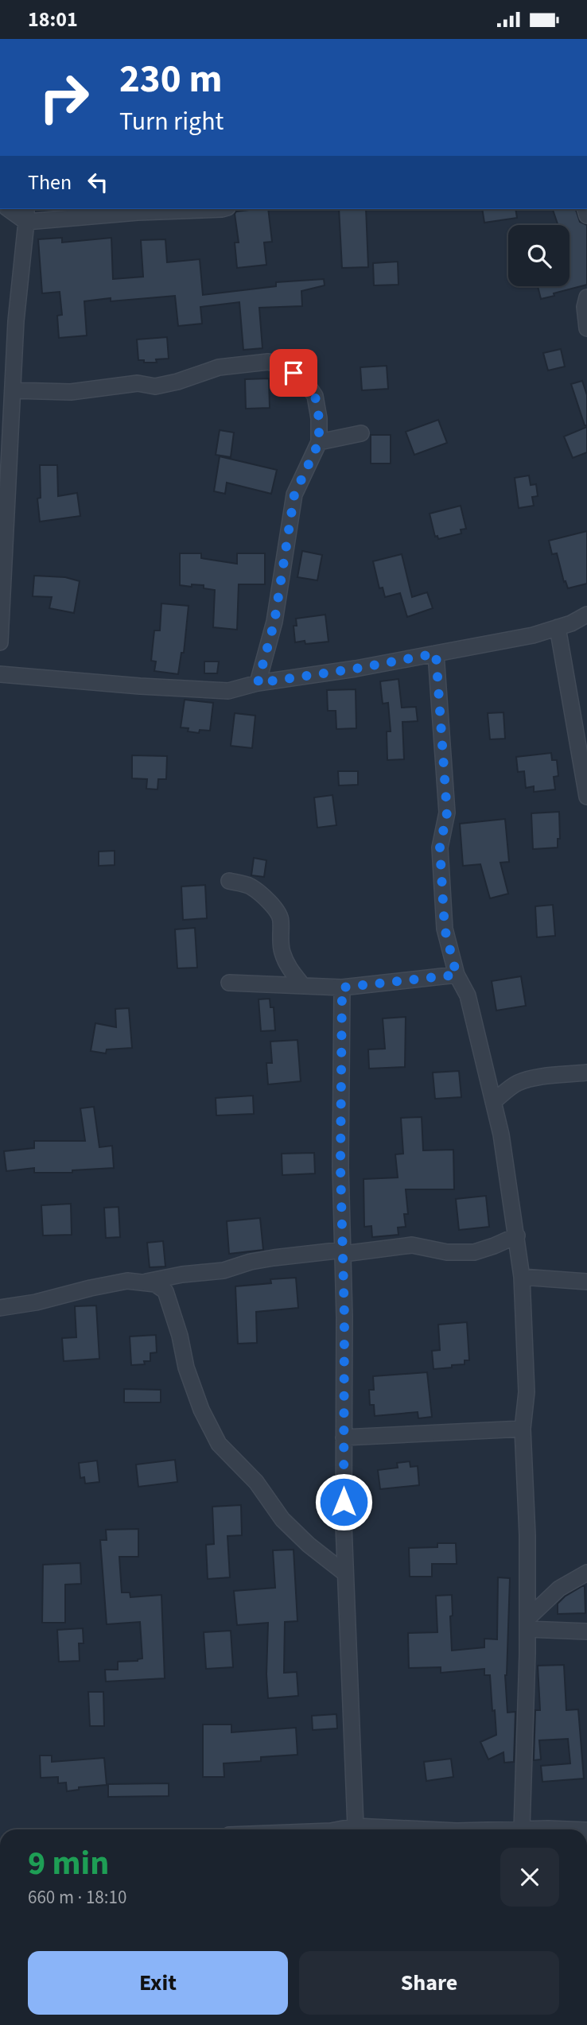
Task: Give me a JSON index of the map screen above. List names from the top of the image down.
{
  "page": {
    "status": "18:01",
    "turn": ["230 m", "Turn right"],
    "then": "Then",
    "heading": ["9 min", "660 m · 18:10"],
    "buttons": ["Exit", "Share"]
  }
}
